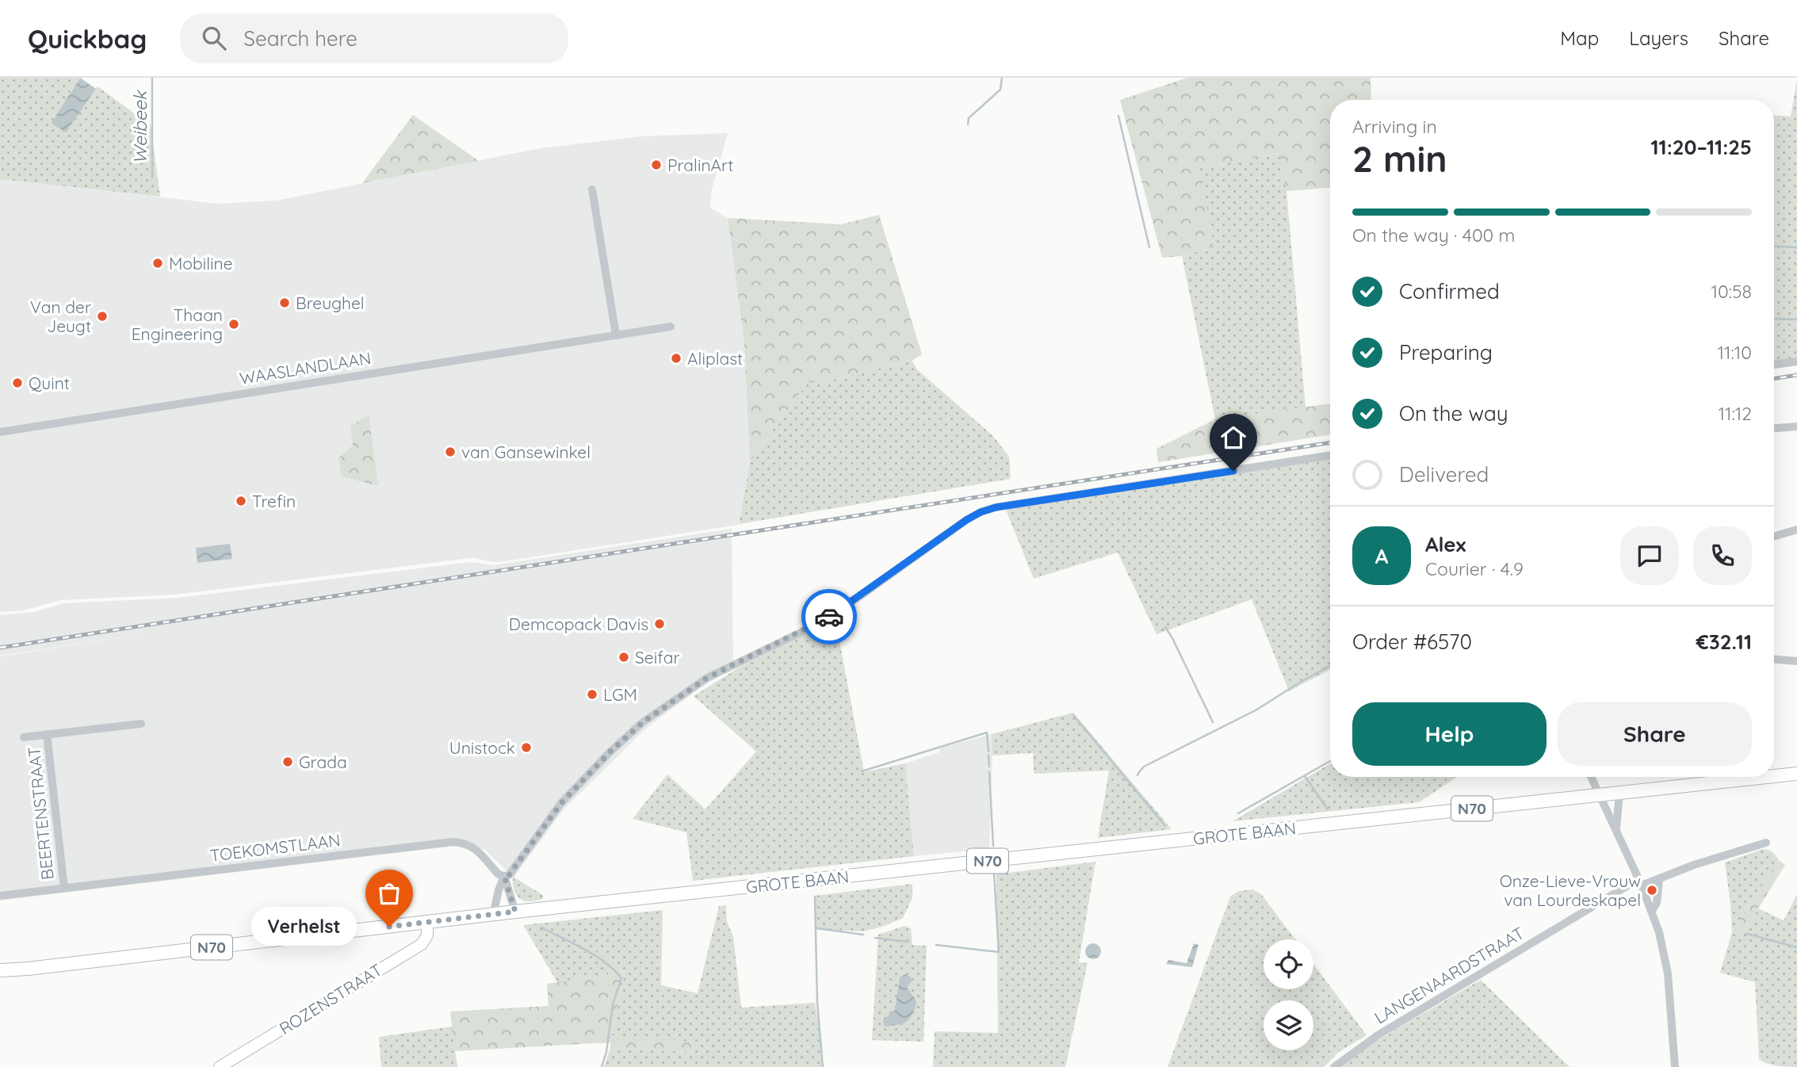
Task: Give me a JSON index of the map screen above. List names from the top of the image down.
{
  "streets": {
    "main road": ["N70", "GROTE BAAN"],
    "street": [
      "WAASLANDLAAN",
      "BEERTENSTRAAT",
      "TOEKOMSTLAAN",
      "LANGENAARDSTRAAT",
      "ROZENSTRAAT"
    ]
  },
  "crossings": [
    ["N70", "GROTE BAAN"],
    ["N70", "ROZENSTRAAT"],
    ["BEERTENSTRAAT", "TOEKOMSTLAAN"]
  ],
  "water": ["Weibeek"],
  "places": [
    "PralinArt",
    "Mobiline",
    "Breughel",
    "Van der Jeugt",
    "Thaan Engineering",
    "Aliplast",
    "Quint",
    "van Gansewinkel",
    "Trefin",
    "Demcopack Davis",
    "Seifar",
    "LGM",
    "Unistock",
    "Grada",
    "Onze-Lieve-Vrouw van Lourdeskapel",
    "Verhelst"
  ],
  "page": {
    "header": "Quickbag",
    "search": "Search here",
    "nav": ["Map", "Layers", "Share"],
    "heading": ["2 min", "Arriving in", "11:20–11:25"],
    "panel": [
      "Alex",
      "Courier · 4.9",
      "Order #6570",
      "€32.11"
    ],
    "bar": "On the way · 400 m",
    "list": [
      ["Confirmed", "10:58"],
      ["Preparing", "11:10"],
      ["On the way", "11:12"],
      "Delivered"
    ],
    "round": "A",
    "buttons": ["Help", "Share"],
    "bubble": "Verhelst"
  }
}
